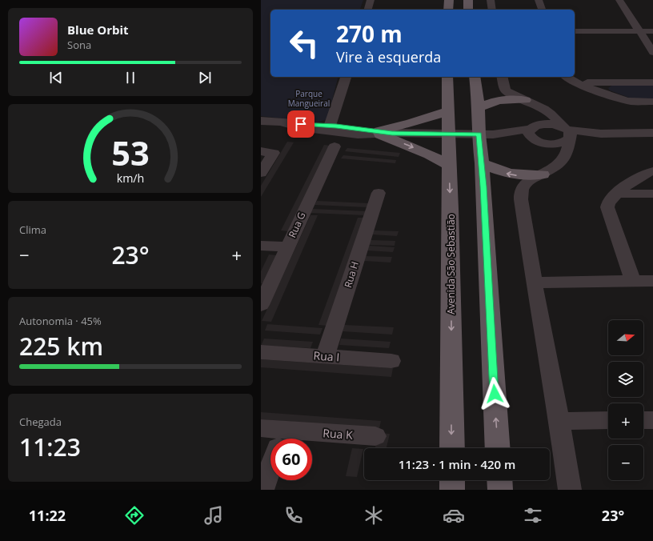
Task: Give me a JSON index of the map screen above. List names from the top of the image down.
{
  "streets": {
    "main road": ["Avenida São Sebastião"],
    "street": [
      "Rua G",
      "Rua H",
      "Rua I",
      "Rua K"
    ]
  },
  "crossings": [
    ["Rua H", "Rua I"]
  ],
  "parks": ["Parque Mangueiral"],
  "north": "right",
  "page": {
    "turn": ["270 m", "Vire à esquerda"],
    "song": ["Blue Orbit", "Sona"],
    "tile": [
      "Clima",
      ["Autonomia · 45%", "225 km"],
      ["Chegada", "11:23"]
    ],
    "heat": ["−", "23°", "+"],
    "map_buttons": ["+", "−"],
    "limit": "60",
    "trip": "11:23 · 1 min · 420 m",
    "tabs": ["11:22", "23°"],
    "gauge": ["53", "km/h"]
  }
}
